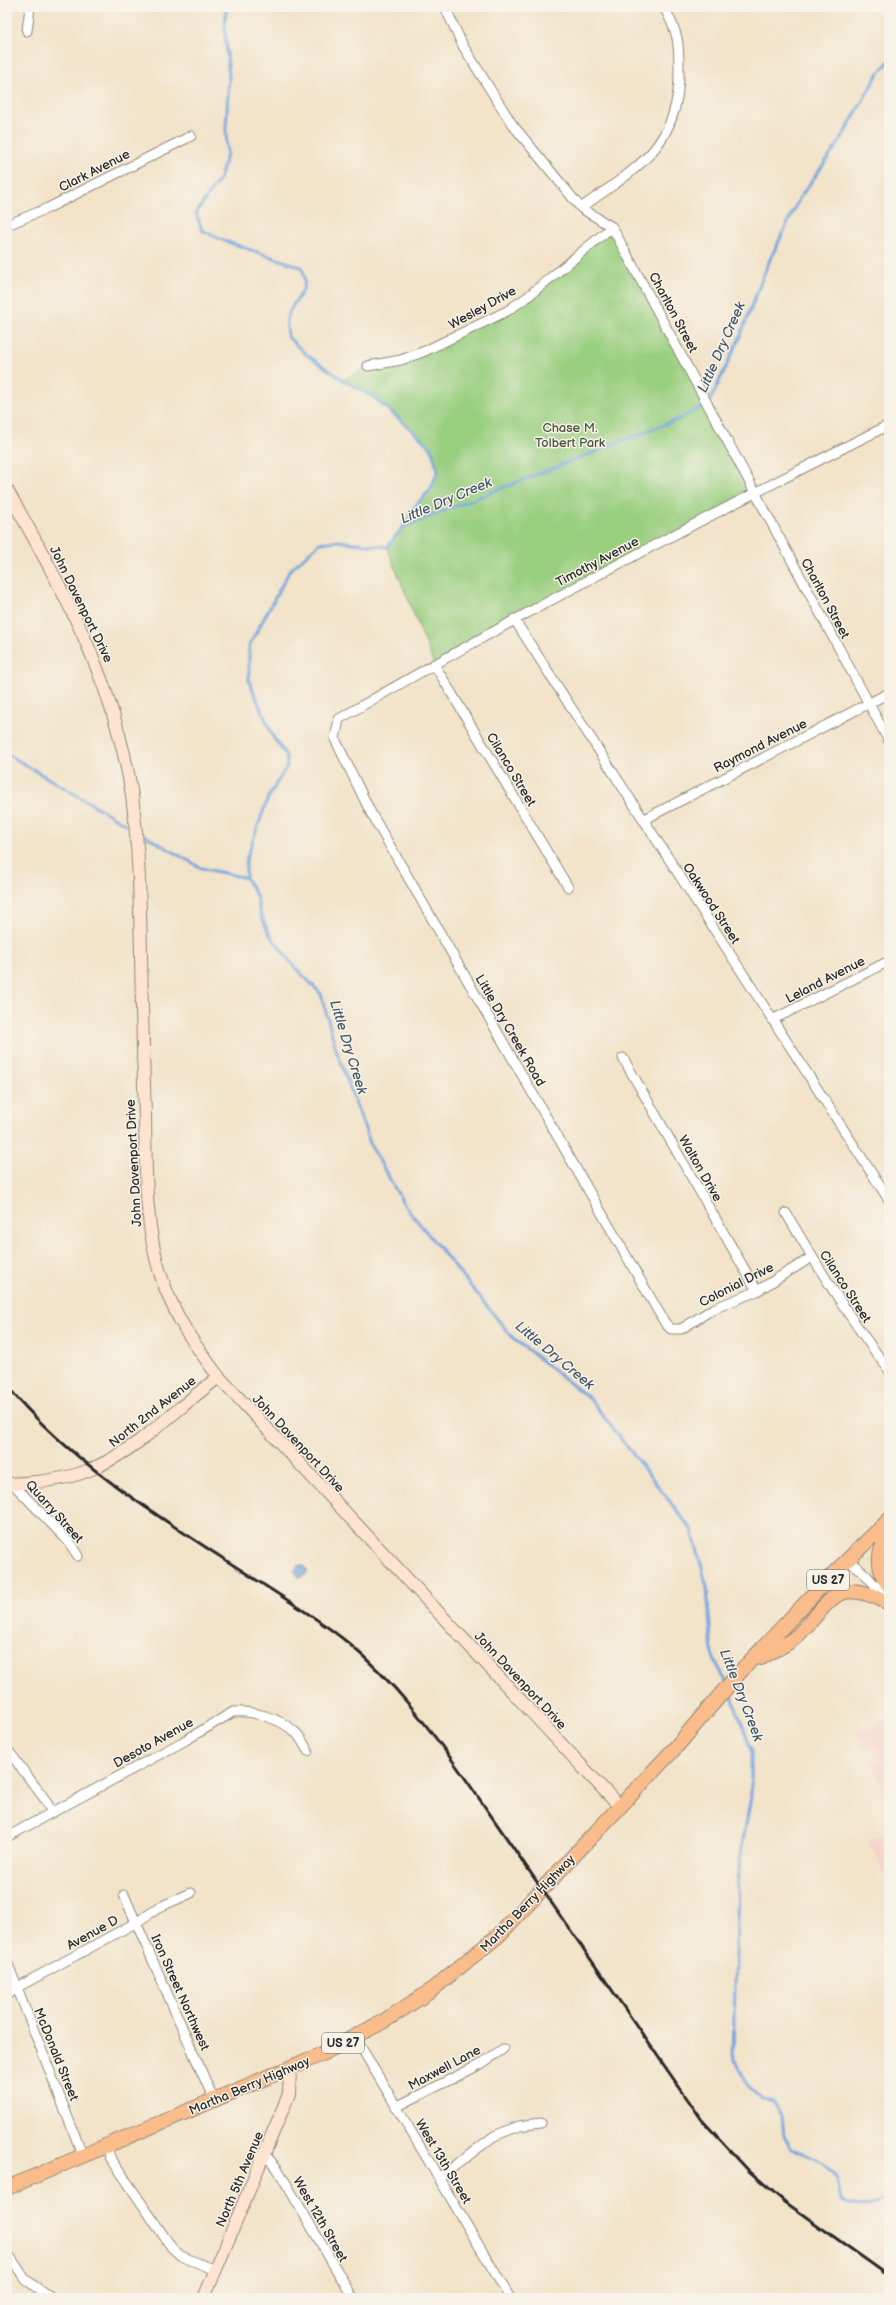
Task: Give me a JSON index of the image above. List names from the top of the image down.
{
  "streets": {
    "main road": ["US 27", "Martha Berry Highway"],
    "street": [
      "Clark Avenue",
      "Wesley Drive",
      "Charlton Street",
      "Timothy Avenue",
      "John Davenport Drive",
      "Raymond Avenue",
      "Cilanco Street",
      "Oakwood Street",
      "Leland Avenue",
      "Little Dry Creek Road",
      "Walton Drive",
      "Colonial Drive",
      "North 2nd Avenue",
      "Quarry Street",
      "Desoto Avenue",
      "Avenue D",
      "Iron Street Northwest",
      "McDonald Street",
      "Maxwell Lane",
      "West 13th Street",
      "North 5th Avenue",
      "West 12th Street"
    ]
  },
  "crossings": [
    ["Wesley Drive", "Charlton Street"],
    ["Charlton Street", "Timothy Avenue"],
    ["Charlton Street", "Raymond Avenue"],
    ["Timothy Avenue", "Cilanco Street"],
    ["Timothy Avenue", "Oakwood Street"],
    ["Timothy Avenue", "Little Dry Creek Road"],
    ["John Davenport Drive", "North 2nd Avenue"],
    ["John Davenport Drive", "Martha Berry Highway"],
    ["Raymond Avenue", "Oakwood Street"],
    ["Cilanco Street", "Colonial Drive"],
    ["Oakwood Street", "Leland Avenue"],
    ["Little Dry Creek Road", "Colonial Drive"],
    ["Walton Drive", "Colonial Drive"],
    ["North 2nd Avenue", "Quarry Street"],
    ["US 27", "Martha Berry Highway"],
    ["Martha Berry Highway", "Iron Street Northwest"],
    ["Martha Berry Highway", "McDonald Street"],
    ["Martha Berry Highway", "West 13th Street"],
    ["Martha Berry Highway", "North 5th Avenue"],
    ["Avenue D", "Iron Street Northwest"],
    ["Avenue D", "McDonald Street"],
    ["Maxwell Lane", "West 13th Street"],
    ["North 5th Avenue", "West 12th Street"]
  ],
  "water": ["Little Dry Creek"],
  "parks": ["Chase M. Tolbert Park"]
}
